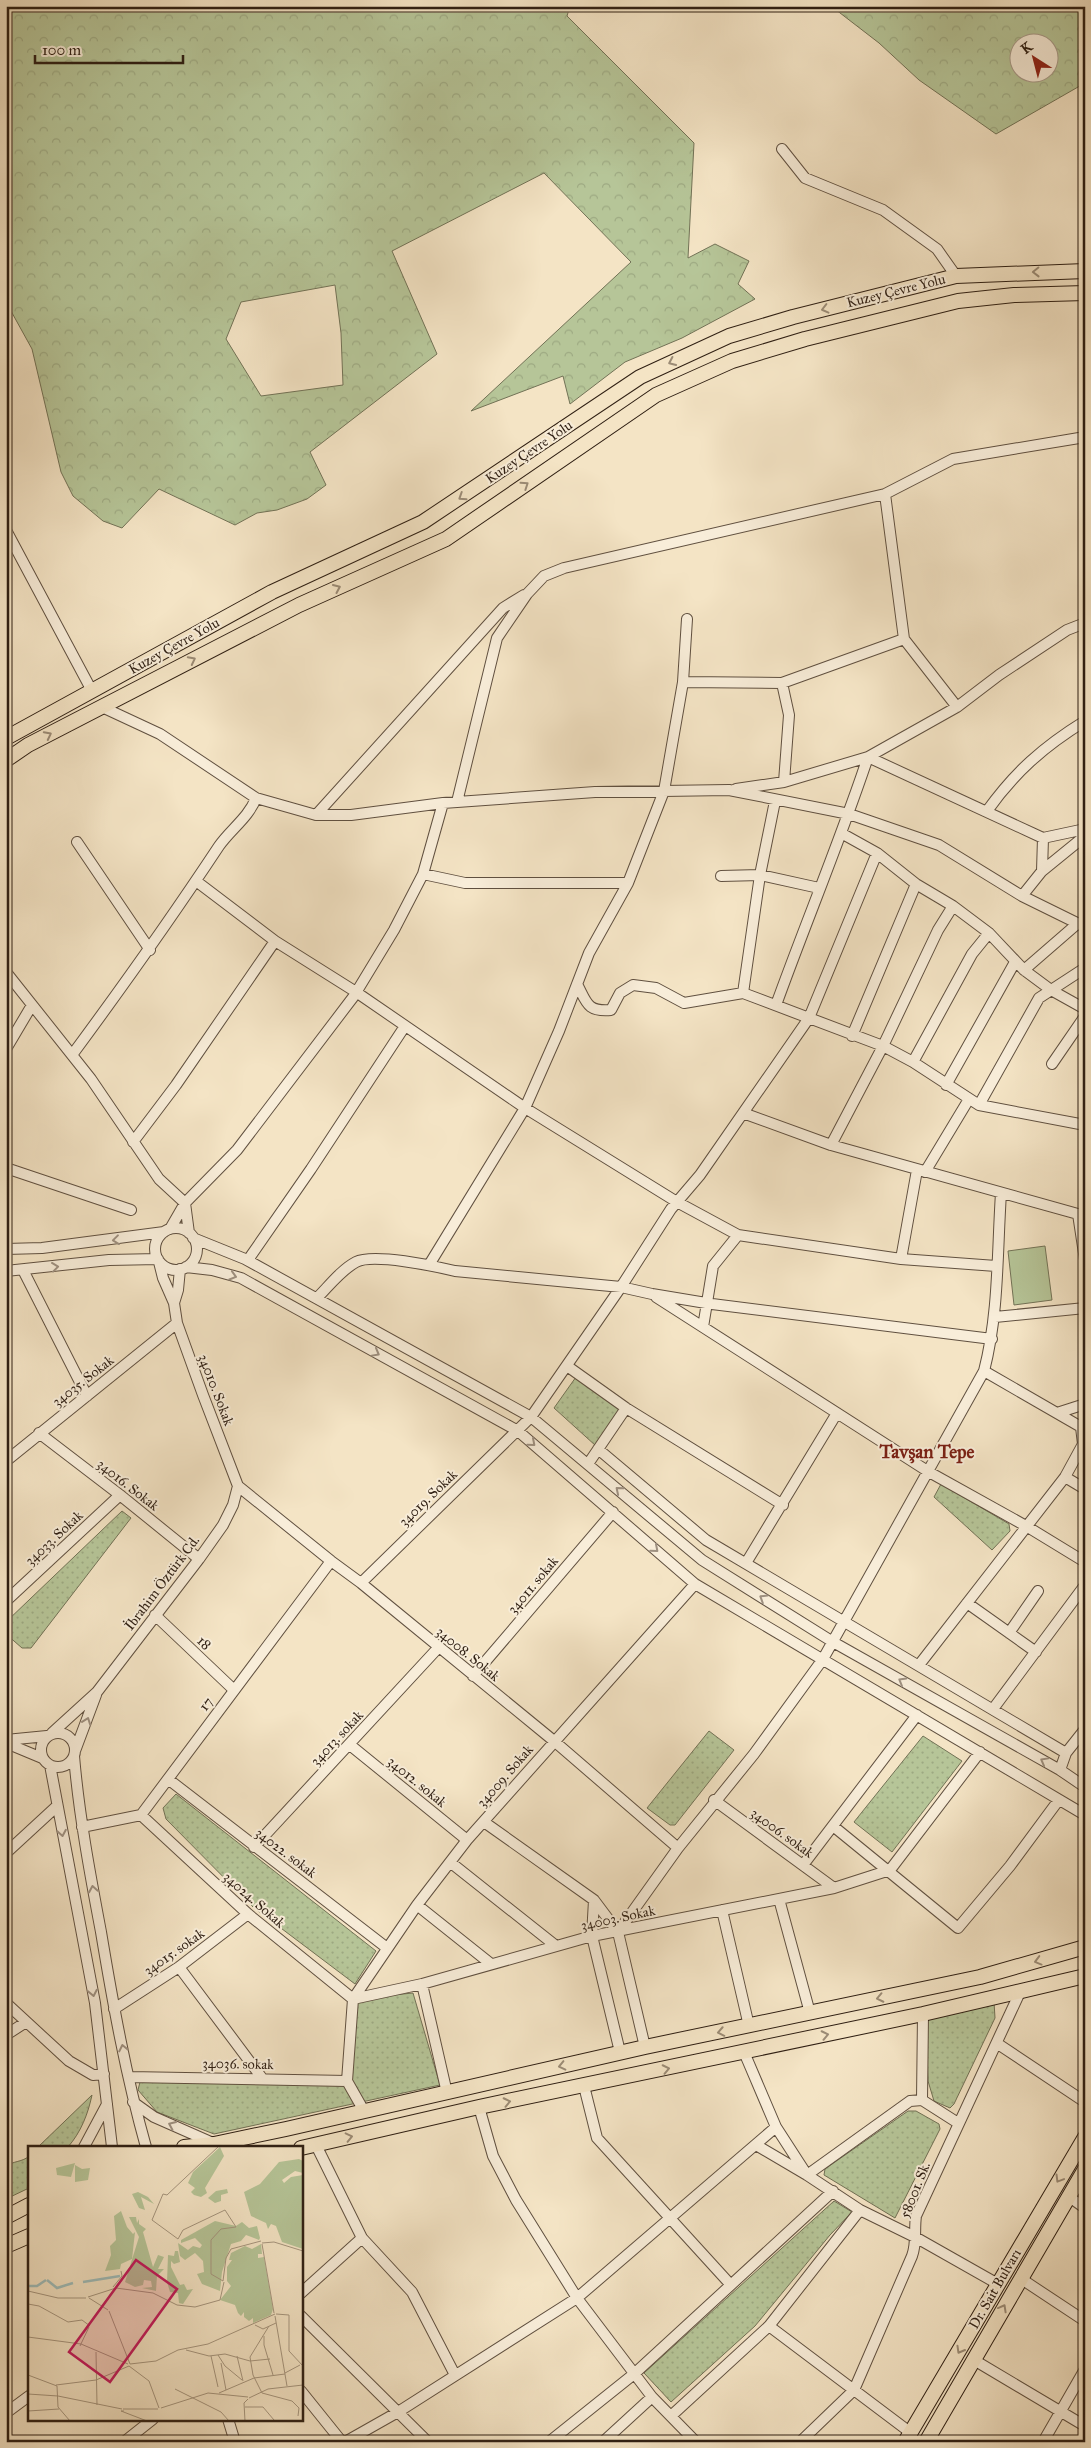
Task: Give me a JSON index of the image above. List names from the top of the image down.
{
  "streets": {
    "main road": ["Kuzey Çevre Yolu", "Dr. Sait Bulvarı"],
    "street": [
      "34035. Sokak",
      "34010. Sokak",
      "34016. Sokak",
      "34019. Sokak",
      "34033. Sokak",
      "İbrahim Öztürk Cd.",
      "34011. sokak",
      "18",
      "34008. Sokak",
      "17",
      "34013. sokak",
      "34009. Sokak",
      "34012. sokak",
      "34006. sokak",
      "34022. sokak",
      "34024. Sokak",
      "34003. Sokak",
      "34015. sokak",
      "34036. sokak",
      "58001. Sk."
    ]
  },
  "crossings": [
    ["34035. Sokak", "34010. Sokak"],
    ["34035. Sokak", "34016. Sokak"],
    ["34010. Sokak", "İbrahim Öztürk Cd."],
    ["34010. Sokak", "34008. Sokak"],
    ["34016. Sokak", "34033. Sokak"],
    ["34016. Sokak", "İbrahim Öztürk Cd."],
    ["34019. Sokak", "34008. Sokak"],
    ["İbrahim Öztürk Cd.", "18"],
    ["İbrahim Öztürk Cd.", "34008. Sokak"],
    ["34011. sokak", "34008. Sokak"],
    ["18", "17"],
    ["34008. Sokak", "17"],
    ["34008. Sokak", "34013. sokak"],
    ["34008. Sokak", "34009. Sokak"],
    ["17", "34022. sokak"],
    ["17", "34024. Sokak"],
    ["34013. sokak", "34012. sokak"],
    ["34013. sokak", "34022. sokak"],
    ["34009. Sokak", "34012. sokak"],
    ["34009. Sokak", "34022. sokak"],
    ["34009. Sokak", "34024. Sokak"],
    ["34009. Sokak", "34003. Sokak"],
    ["34006. sokak", "34003. Sokak"],
    ["34024. Sokak", "34003. Sokak"],
    ["34024. Sokak", "34015. sokak"]
  ],
  "districts": ["Tavşan Tepe"],
  "scale_bar": "100 m",
  "north": "top left"
}
